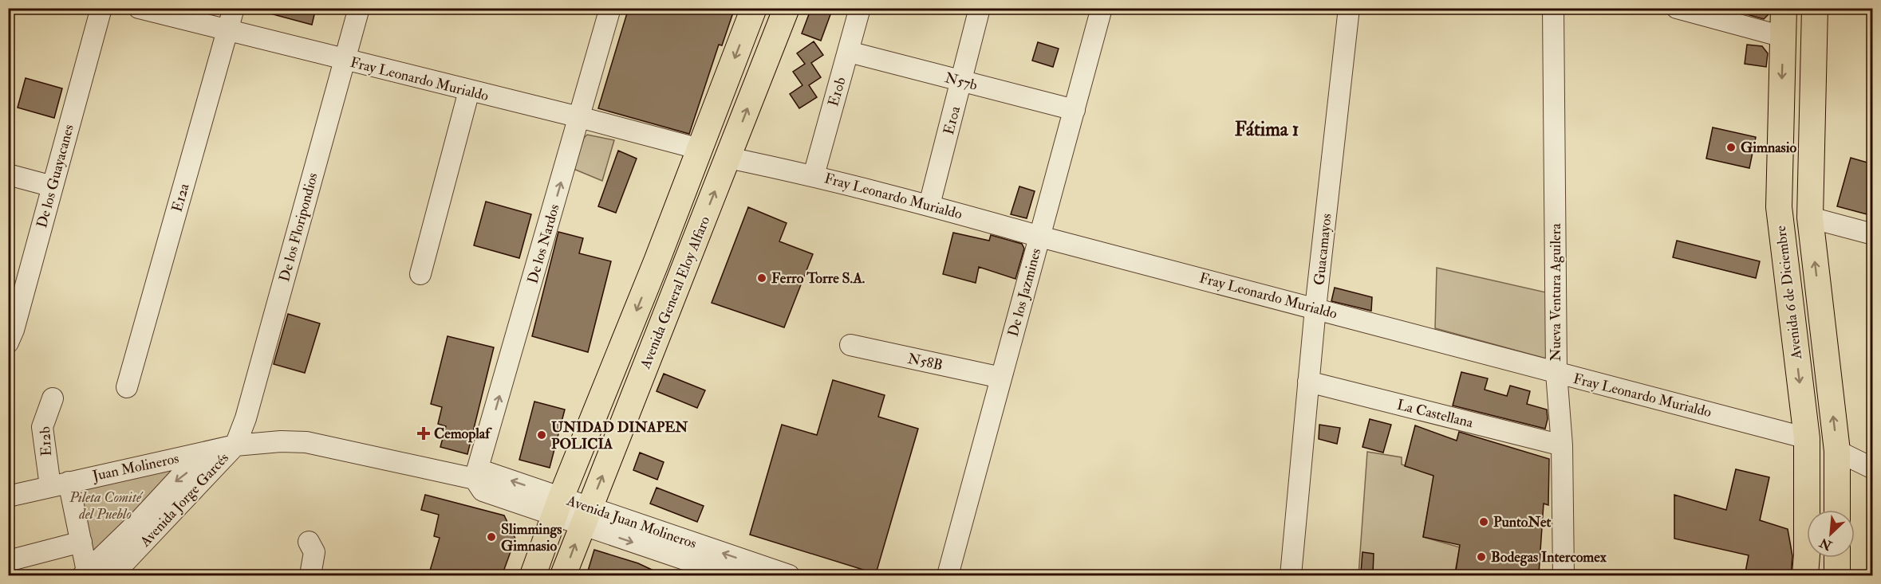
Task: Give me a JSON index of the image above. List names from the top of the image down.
{
  "streets": {
    "main road": ["Avenida General Eloy Alfaro", "Avenida 6 de Diciembre"],
    "street": [
      "Fray Leonardo Murialdo",
      "N57b",
      "E10b",
      "E10a",
      "De los Guayacanes",
      "E12a",
      "De los Floripondios",
      "De los Nardos",
      "Guacamayos",
      "De los Jazmines",
      "Nueva Ventura Aguilera",
      "N58B",
      "La Castellana",
      "E12b",
      "Juan Molineros",
      "Avenida Jorge Garcés",
      "Avenida Juan Molineros"
    ]
  },
  "crossings": [
    ["Fray Leonardo Murialdo", "E10b"],
    ["Fray Leonardo Murialdo", "E10a"],
    ["Fray Leonardo Murialdo", "E12a"],
    ["Fray Leonardo Murialdo", "De los Floripondios"],
    ["Fray Leonardo Murialdo", "De los Nardos"],
    ["Fray Leonardo Murialdo", "Guacamayos"],
    ["Fray Leonardo Murialdo", "Avenida General Eloy Alfaro"],
    ["Fray Leonardo Murialdo", "De los Jazmines"],
    ["Fray Leonardo Murialdo", "Nueva Ventura Aguilera"],
    ["Fray Leonardo Murialdo", "Avenida 6 de Diciembre"],
    ["N57b", "E10b"],
    ["N57b", "E10a"],
    ["N57b", "De los Jazmines"],
    ["De los Floripondios", "Juan Molineros"],
    ["De los Floripondios", "Avenida Jorge Garcés"],
    ["De los Floripondios", "Avenida Juan Molineros"],
    ["De los Nardos", "Avenida Juan Molineros"],
    ["Guacamayos", "La Castellana"],
    ["Avenida General Eloy Alfaro", "Avenida Juan Molineros"],
    ["De los Jazmines", "N58B"],
    ["Nueva Ventura Aguilera", "La Castellana"],
    ["E12b", "Juan Molineros"],
    ["E12b", "Avenida Jorge Garcés"],
    ["Juan Molineros", "Avenida Jorge Garcés"],
    ["Juan Molineros", "Avenida Juan Molineros"],
    ["Avenida Jorge Garcés", "Avenida Juan Molineros"]
  ],
  "districts": ["Fátima 1"],
  "parks": ["Pileta Comité del Pueblo"],
  "places": {
    "other": [
      "Gimnasio",
      "Ferro Torre S.A.",
      "UNIDAD DINAPEN POLICIA",
      "PuntoNet",
      "Slimmings Gimnasio",
      "Bodegas Intercomex"
    ],
    "health": ["Cemoplaf"]
  },
  "north": "bottom left"
}
